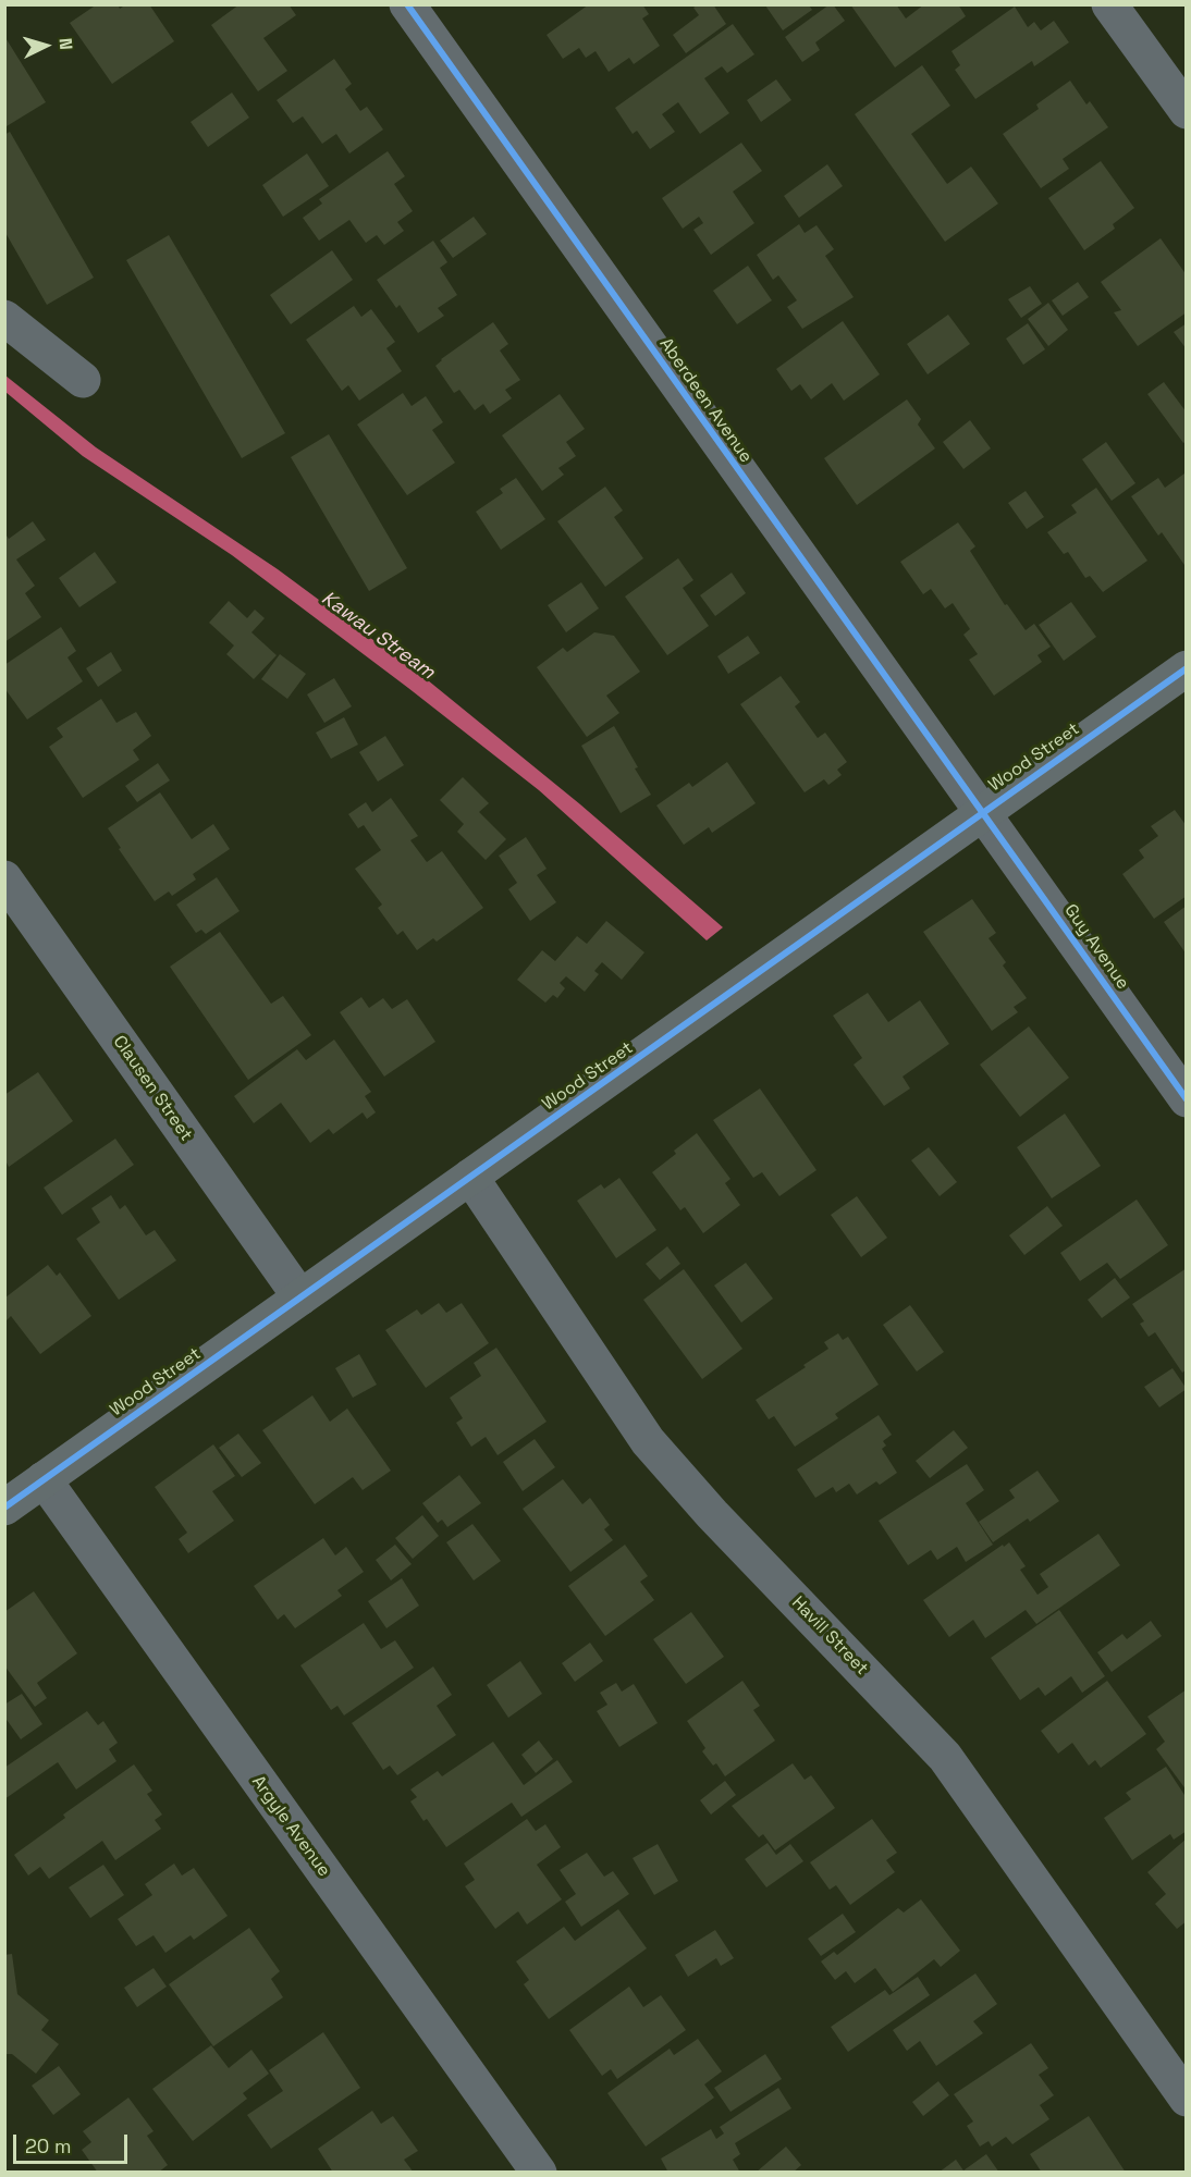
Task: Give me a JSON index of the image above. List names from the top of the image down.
{
  "streets": {
    "street": [
      "Aberdeen Avenue",
      "Wood Street",
      "Guy Avenue",
      "Clausen Street",
      "Havill Street",
      "Argyle Avenue"
    ]
  },
  "crossings": [
    ["Aberdeen Avenue", "Wood Street"],
    ["Aberdeen Avenue", "Guy Avenue"],
    ["Wood Street", "Guy Avenue"],
    ["Wood Street", "Clausen Street"],
    ["Wood Street", "Havill Street"],
    ["Wood Street", "Argyle Avenue"]
  ],
  "water": ["Kawau Stream"],
  "scale_bar": "20 m",
  "north": "right"
}
